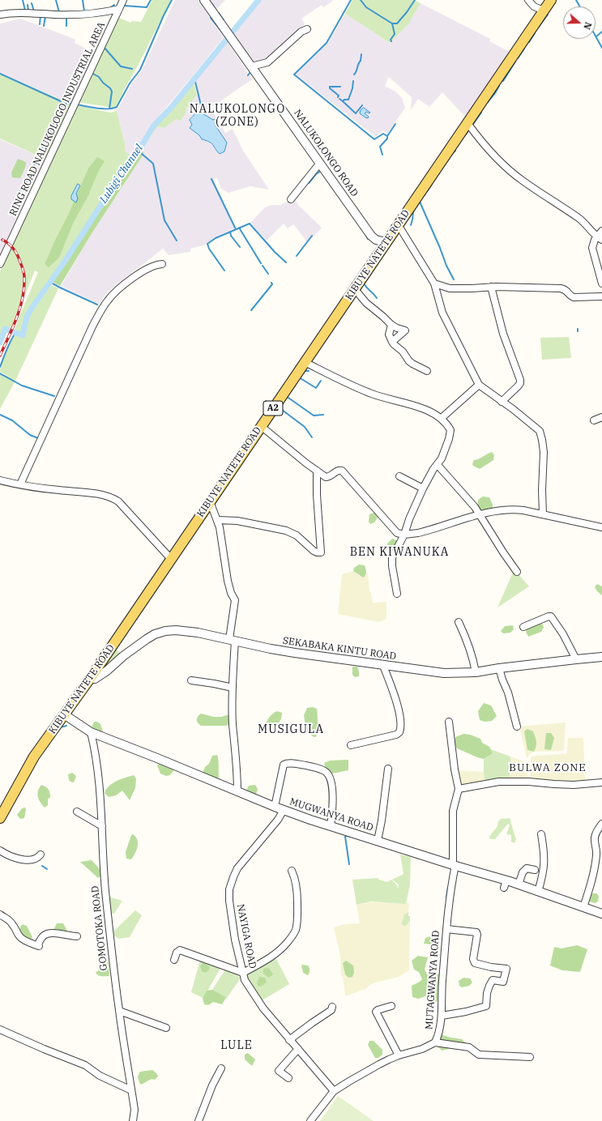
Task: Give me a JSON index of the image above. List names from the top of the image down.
{
  "streets": {
    "main road": ["KIBUYE NATETE ROAD", "A2"],
    "street": [
      "RING ROAD NALUKOLOGO INDUSTRIAL AREA",
      "NALUKOLONGO ROAD",
      "SEKABAKA KINTU ROAD",
      "MUGWANYA ROAD",
      "GOMOTOKA ROAD",
      "NAYIGA ROAD",
      "MUTAGWANYA ROAD"
    ]
  },
  "crossings": [
    ["NALUKOLONGO ROAD", "KIBUYE NATETE ROAD"],
    ["KIBUYE NATETE ROAD", "SEKABAKA KINTU ROAD"],
    ["KIBUYE NATETE ROAD", "MUGWANYA ROAD"],
    ["MUGWANYA ROAD", "GOMOTOKA ROAD"],
    ["MUGWANYA ROAD", "NAYIGA ROAD"],
    ["MUGWANYA ROAD", "MUTAGWANYA ROAD"],
    ["NAYIGA ROAD", "MUTAGWANYA ROAD"]
  ],
  "districts": [
    "NALUKOLONGO (ZONE)",
    "BEN KIWANUKA",
    "MUSIGULA",
    "BULWA ZONE",
    "LULE"
  ],
  "water": ["Lubigi Channel"],
  "north": "right"
}
